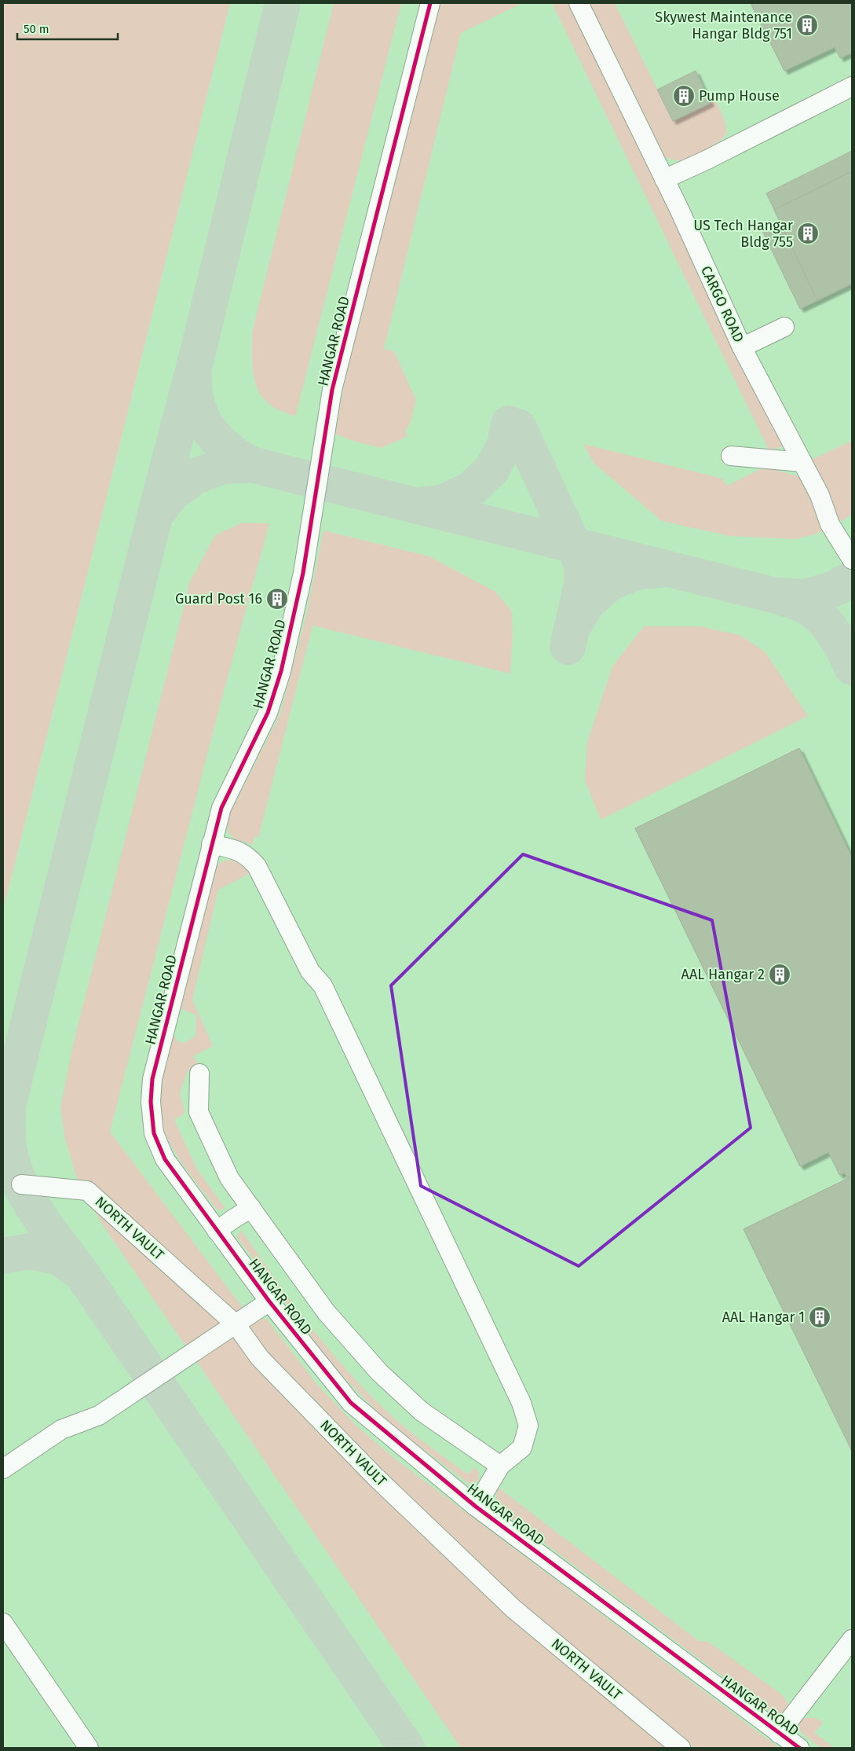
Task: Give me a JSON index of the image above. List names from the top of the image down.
{
  "streets": {
    "street": ["CARGO ROAD", "HANGAR ROAD", "NORTH VAULT"]
  },
  "places": {
    "building": [
      "Skywest Maintenance Hangar Bldg 751",
      "Pump House",
      "US Tech Hangar Bldg 755",
      "Guard Post 16",
      "AAL Hangar 2",
      "AAL Hangar 1"
    ]
  },
  "scale_bar": "50 m"
}
